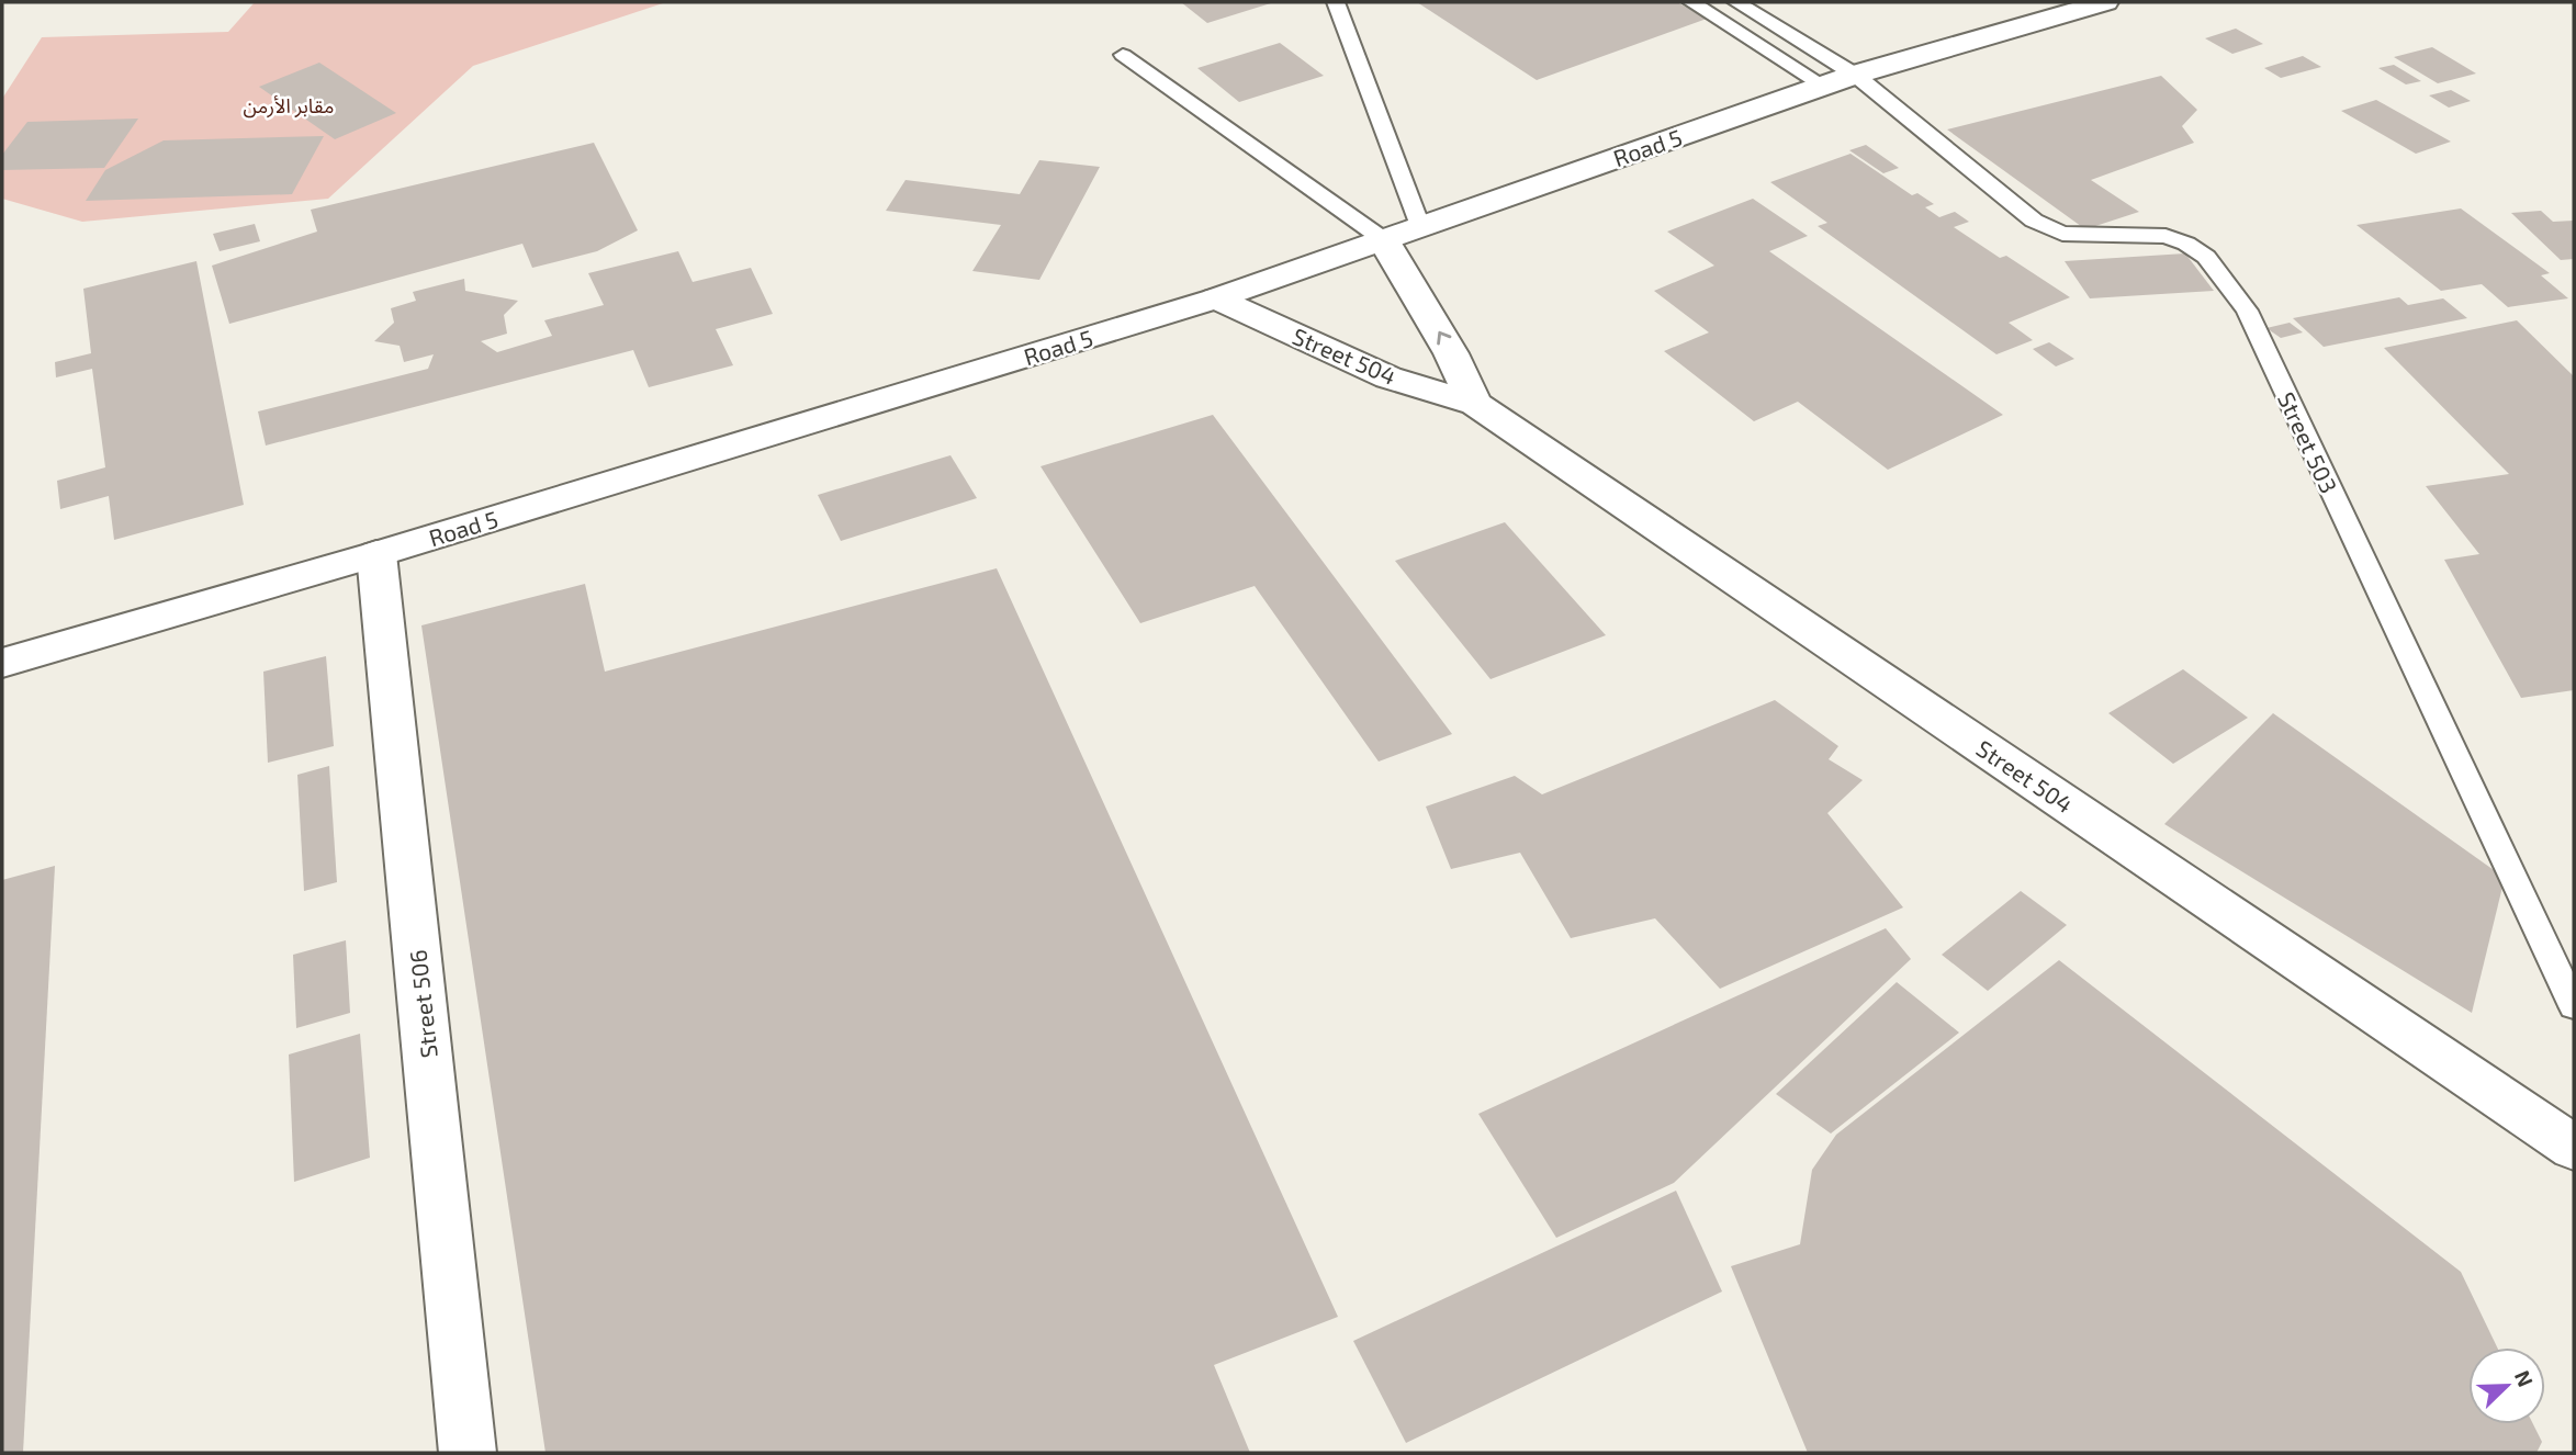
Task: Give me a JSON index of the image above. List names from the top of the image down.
{
  "streets": {
    "street": ["Road 5", "Street 504", "Street 506"],
    "lane": ["Street 503"]
  },
  "crossings": [
    ["Road 5", "Street 504"],
    ["Road 5", "Street 503"],
    ["Road 5", "Street 506"]
  ],
  "parks": ["مقابر الأرمن"],
  "north": "top right"
}
